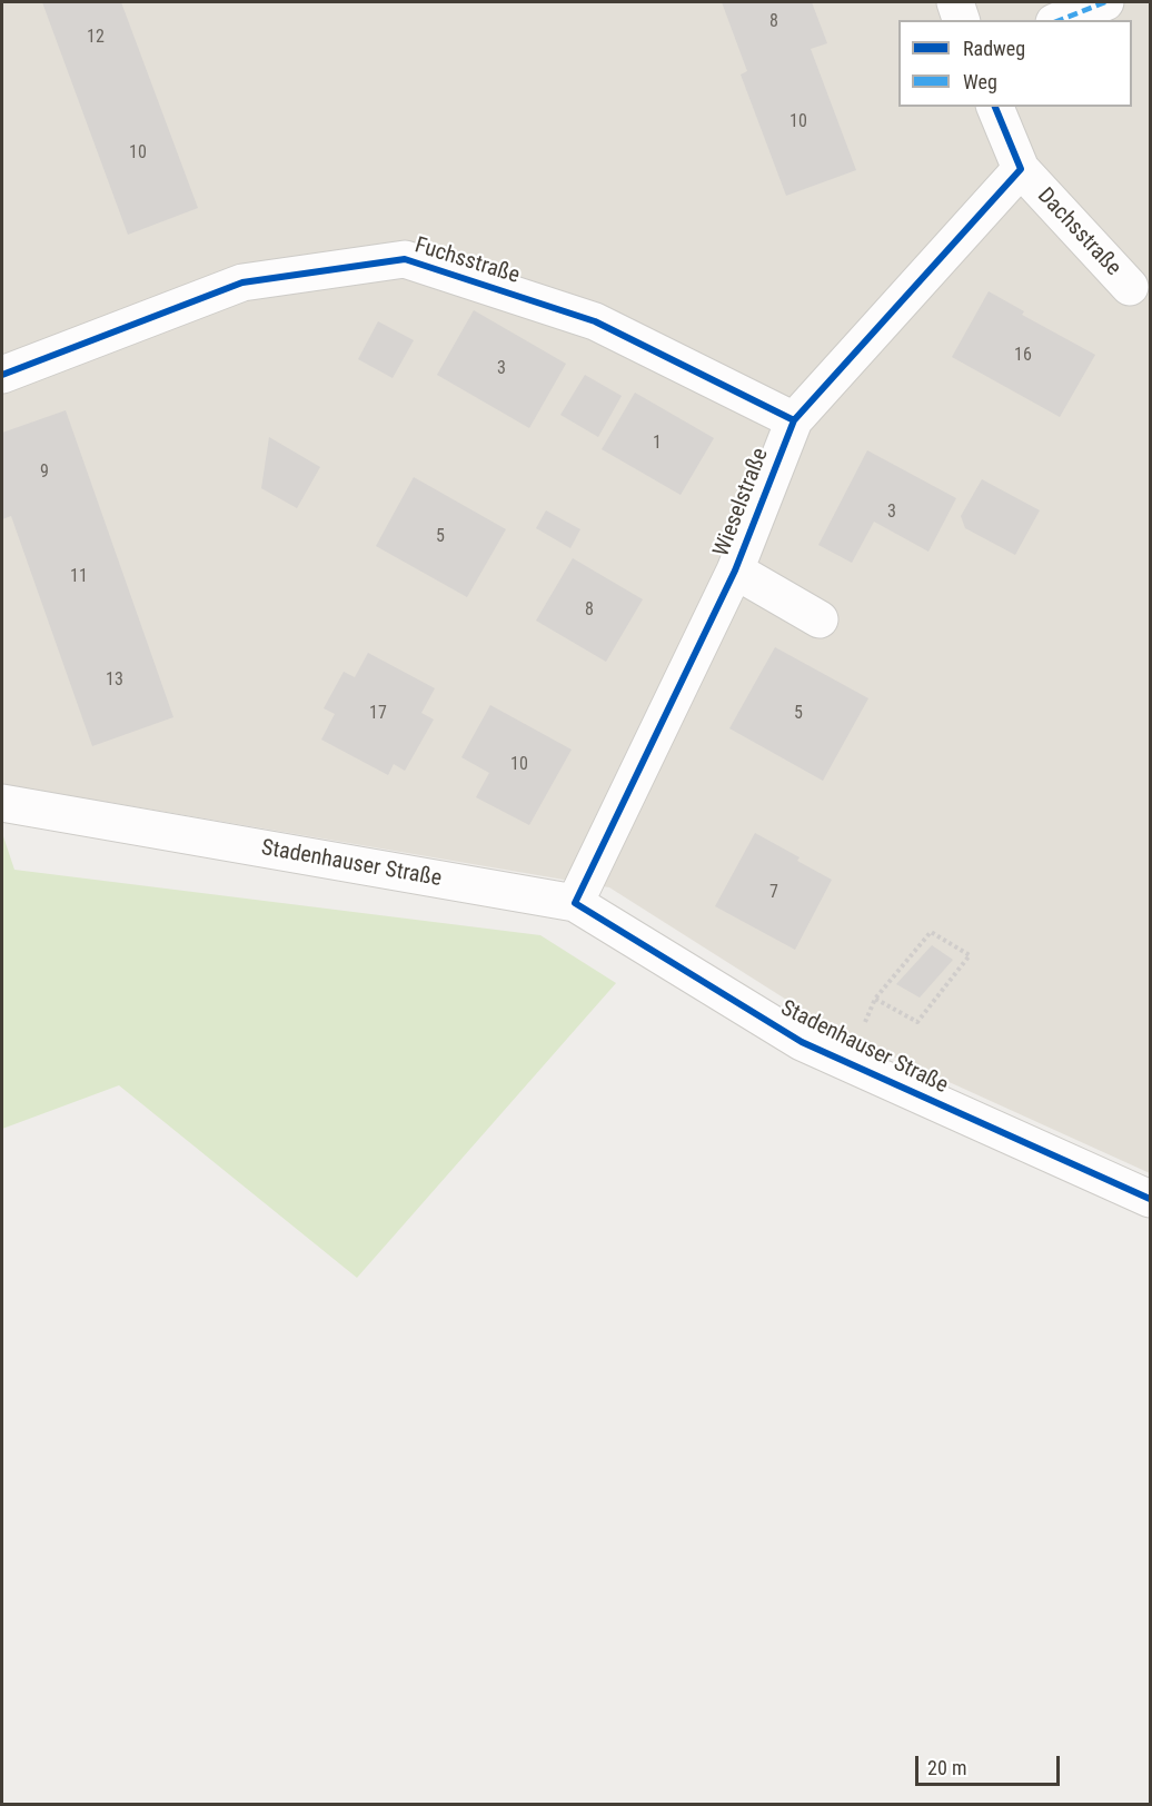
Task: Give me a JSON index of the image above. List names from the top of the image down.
{
  "streets": {
    "street": [
      "Dachsstraße",
      "Fuchsstraße",
      "Wieselstraße",
      "Stadenhauser Straße"
    ]
  },
  "crossings": [
    ["Dachsstraße", "Wieselstraße"],
    ["Fuchsstraße", "Wieselstraße"],
    ["Wieselstraße", "Stadenhauser Straße"]
  ],
  "house_numbers": [
    "8",
    "12",
    "10",
    "10",
    "16",
    "3",
    "1",
    "9",
    "3",
    "5",
    "11",
    "8",
    "13",
    "17",
    "5",
    "10",
    "7"
  ],
  "legend": ["Radweg", "Weg"],
  "scale_bar": "20 m"
}
